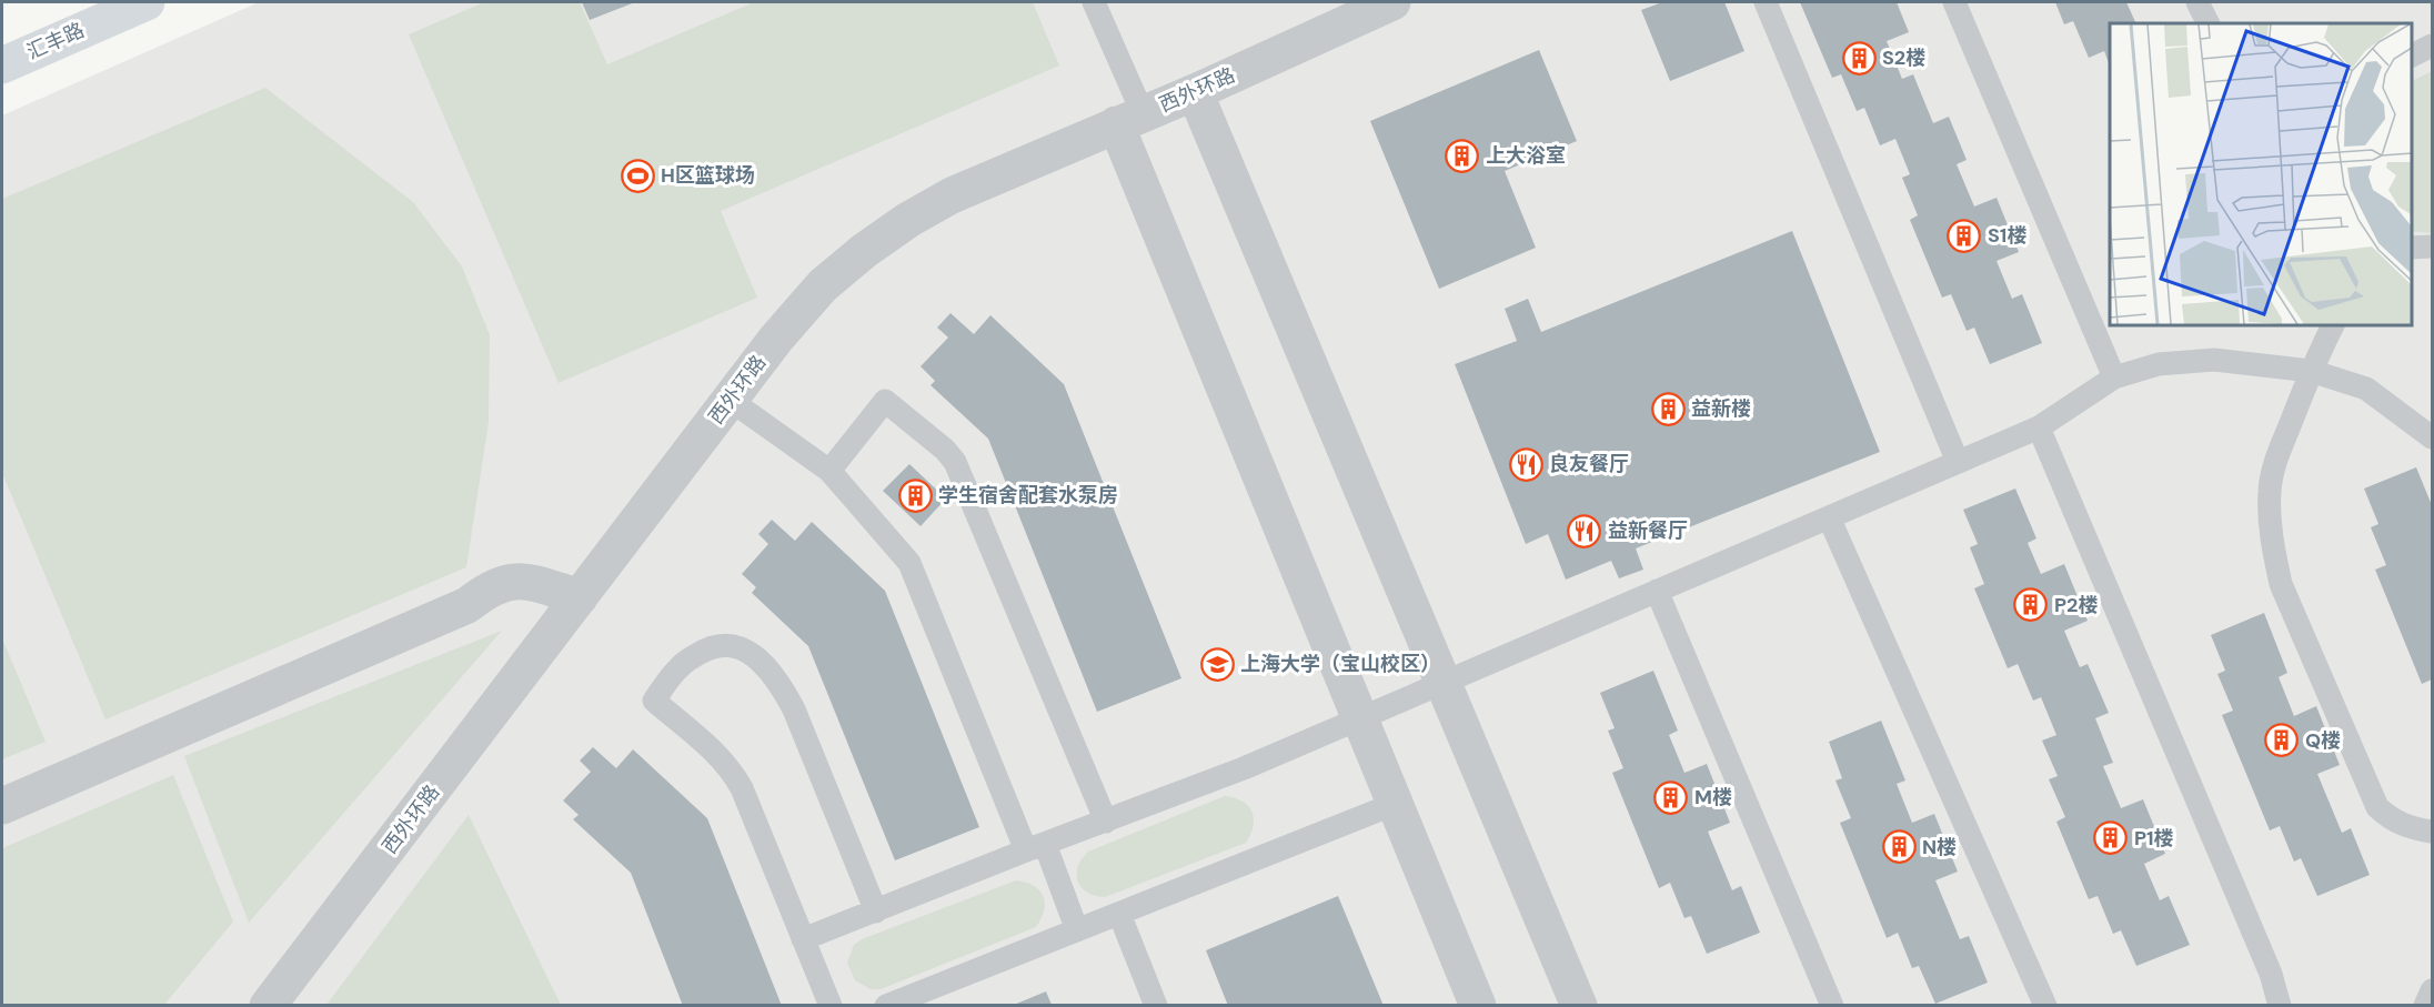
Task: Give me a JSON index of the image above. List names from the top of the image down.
{
  "streets": {
    "street": ["汇丰路", "西外环路"]
  },
  "places": {
    "building": [
      "S2楼",
      "上大浴室",
      "S1楼",
      "益新楼",
      "学生宿舍配套水泵房",
      "P2楼",
      "Q楼",
      "M楼",
      "P1楼",
      "N楼"
    ],
    "sports": ["H区篮球场"],
    "restaurant": ["良友餐厅", "益新餐厅"],
    "school or university": ["上海大学（宝山校区）"]
  }
}
